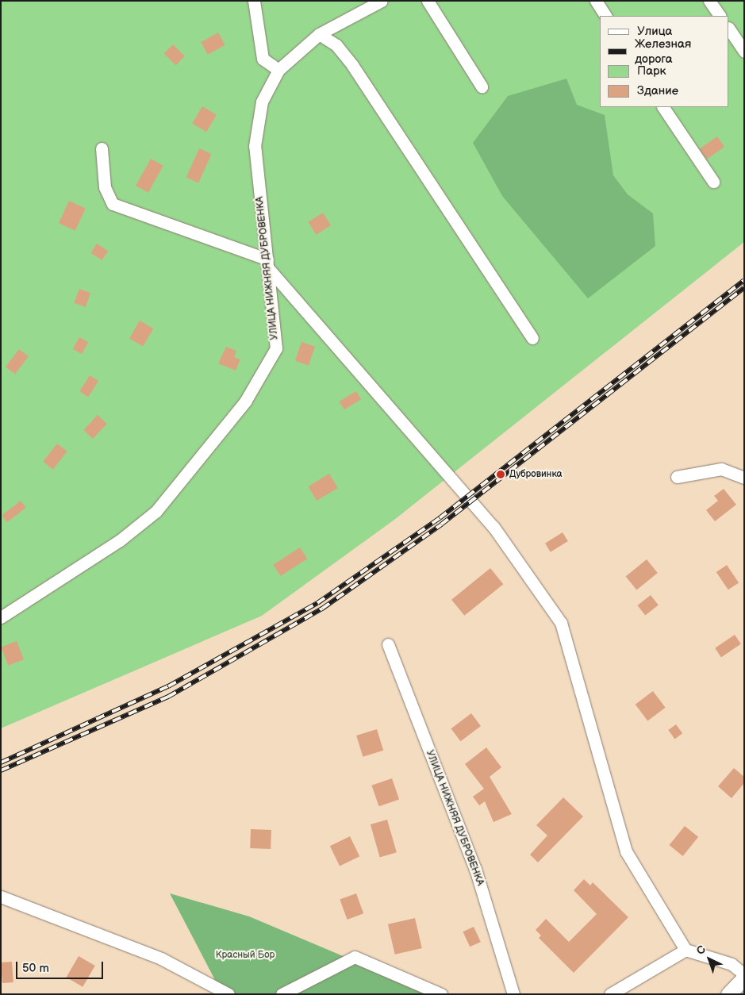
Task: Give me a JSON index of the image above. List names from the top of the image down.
{
  "streets": {
    "street": ["УЛИЦА НИЖНЯЯ ДУБРОВЕНКА"]
  },
  "parks": ["Красный Бор"],
  "places": ["Дубровинка"],
  "legend": [
    "Улица",
    "Железная дорога",
    "Парк",
    "Здание"
  ],
  "scale_bar": "50 m",
  "north": "top left"
}
